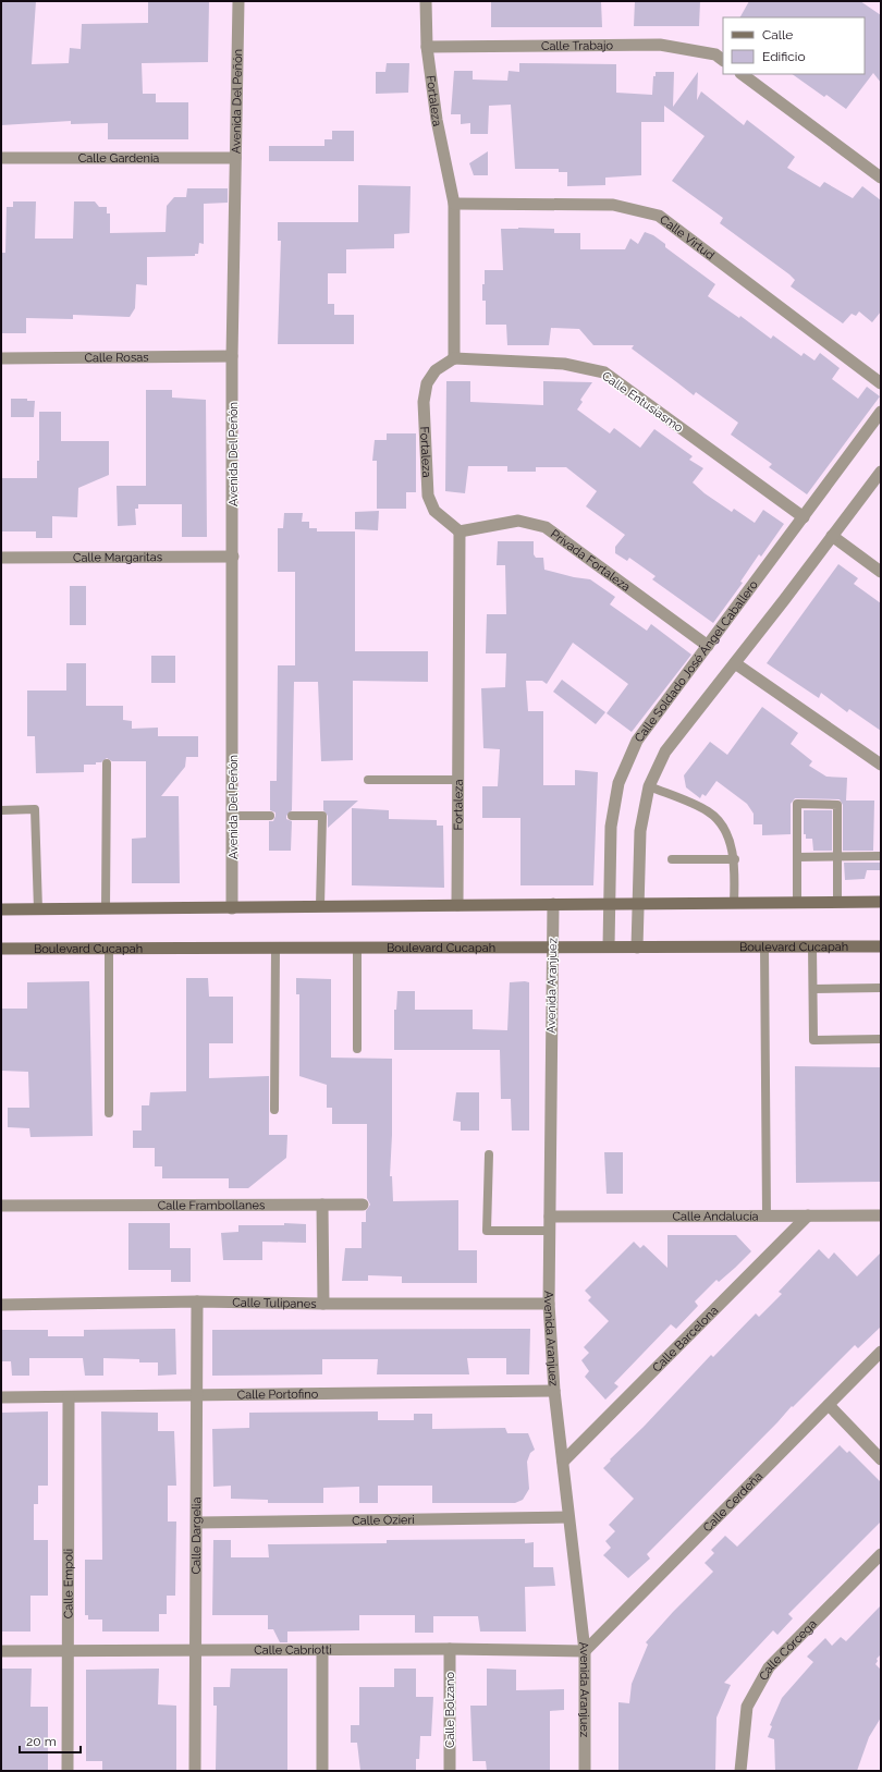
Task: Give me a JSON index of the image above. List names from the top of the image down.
{
  "streets": {
    "main road": ["Boulevard Cucapah"],
    "street": [
      "Calle Trabajo",
      "Avenida Del Peñón",
      "Fortaleza",
      "Calle Gardenia",
      "Calle Virtud",
      "Calle Rosas",
      "Calle Entusiasmo",
      "Calle Margaritas",
      "Privada Fortaleza",
      "Calle Soldado José Ángel Caballero",
      "Avenida Aranjuez",
      "Calle Frambollanes",
      "Calle Andalucía",
      "Calle Tulipanes",
      "Calle Barcelona",
      "Calle Portofino",
      "Calle Cerdeña",
      "Calle Ozieri",
      "Calle Dargelia",
      "Calle Empoli",
      "Calle Cabriotti",
      "Calle Córcega",
      "Calle Bolzano"
    ]
  },
  "crossings": [
    ["Calle Trabajo", "Fortaleza"],
    ["Avenida Del Peñón", "Calle Gardenia"],
    ["Avenida Del Peñón", "Calle Rosas"],
    ["Avenida Del Peñón", "Calle Margaritas"],
    ["Fortaleza", "Calle Virtud"],
    ["Fortaleza", "Calle Entusiasmo"],
    ["Fortaleza", "Privada Fortaleza"],
    ["Calle Entusiasmo", "Calle Soldado José Ángel Caballero"],
    ["Privada Fortaleza", "Calle Soldado José Ángel Caballero"],
    ["Calle Soldado José Ángel Caballero", "Boulevard Cucapah"],
    ["Boulevard Cucapah", "Avenida Aranjuez"],
    ["Avenida Aranjuez", "Calle Andalucía"],
    ["Avenida Aranjuez", "Calle Tulipanes"],
    ["Avenida Aranjuez", "Calle Barcelona"],
    ["Avenida Aranjuez", "Calle Portofino"],
    ["Avenida Aranjuez", "Calle Cerdeña"],
    ["Avenida Aranjuez", "Calle Ozieri"],
    ["Avenida Aranjuez", "Calle Cabriotti"],
    ["Calle Andalucía", "Calle Barcelona"],
    ["Calle Tulipanes", "Calle Dargelia"],
    ["Calle Portofino", "Calle Dargelia"],
    ["Calle Portofino", "Calle Empoli"],
    ["Calle Cerdeña", "Calle Cabriotti"],
    ["Calle Ozieri", "Calle Dargelia"],
    ["Calle Dargelia", "Calle Cabriotti"],
    ["Calle Empoli", "Calle Cabriotti"],
    ["Calle Cabriotti", "Calle Bolzano"]
  ],
  "legend": ["Calle", "Edificio"],
  "scale_bar": "20 m"
}
